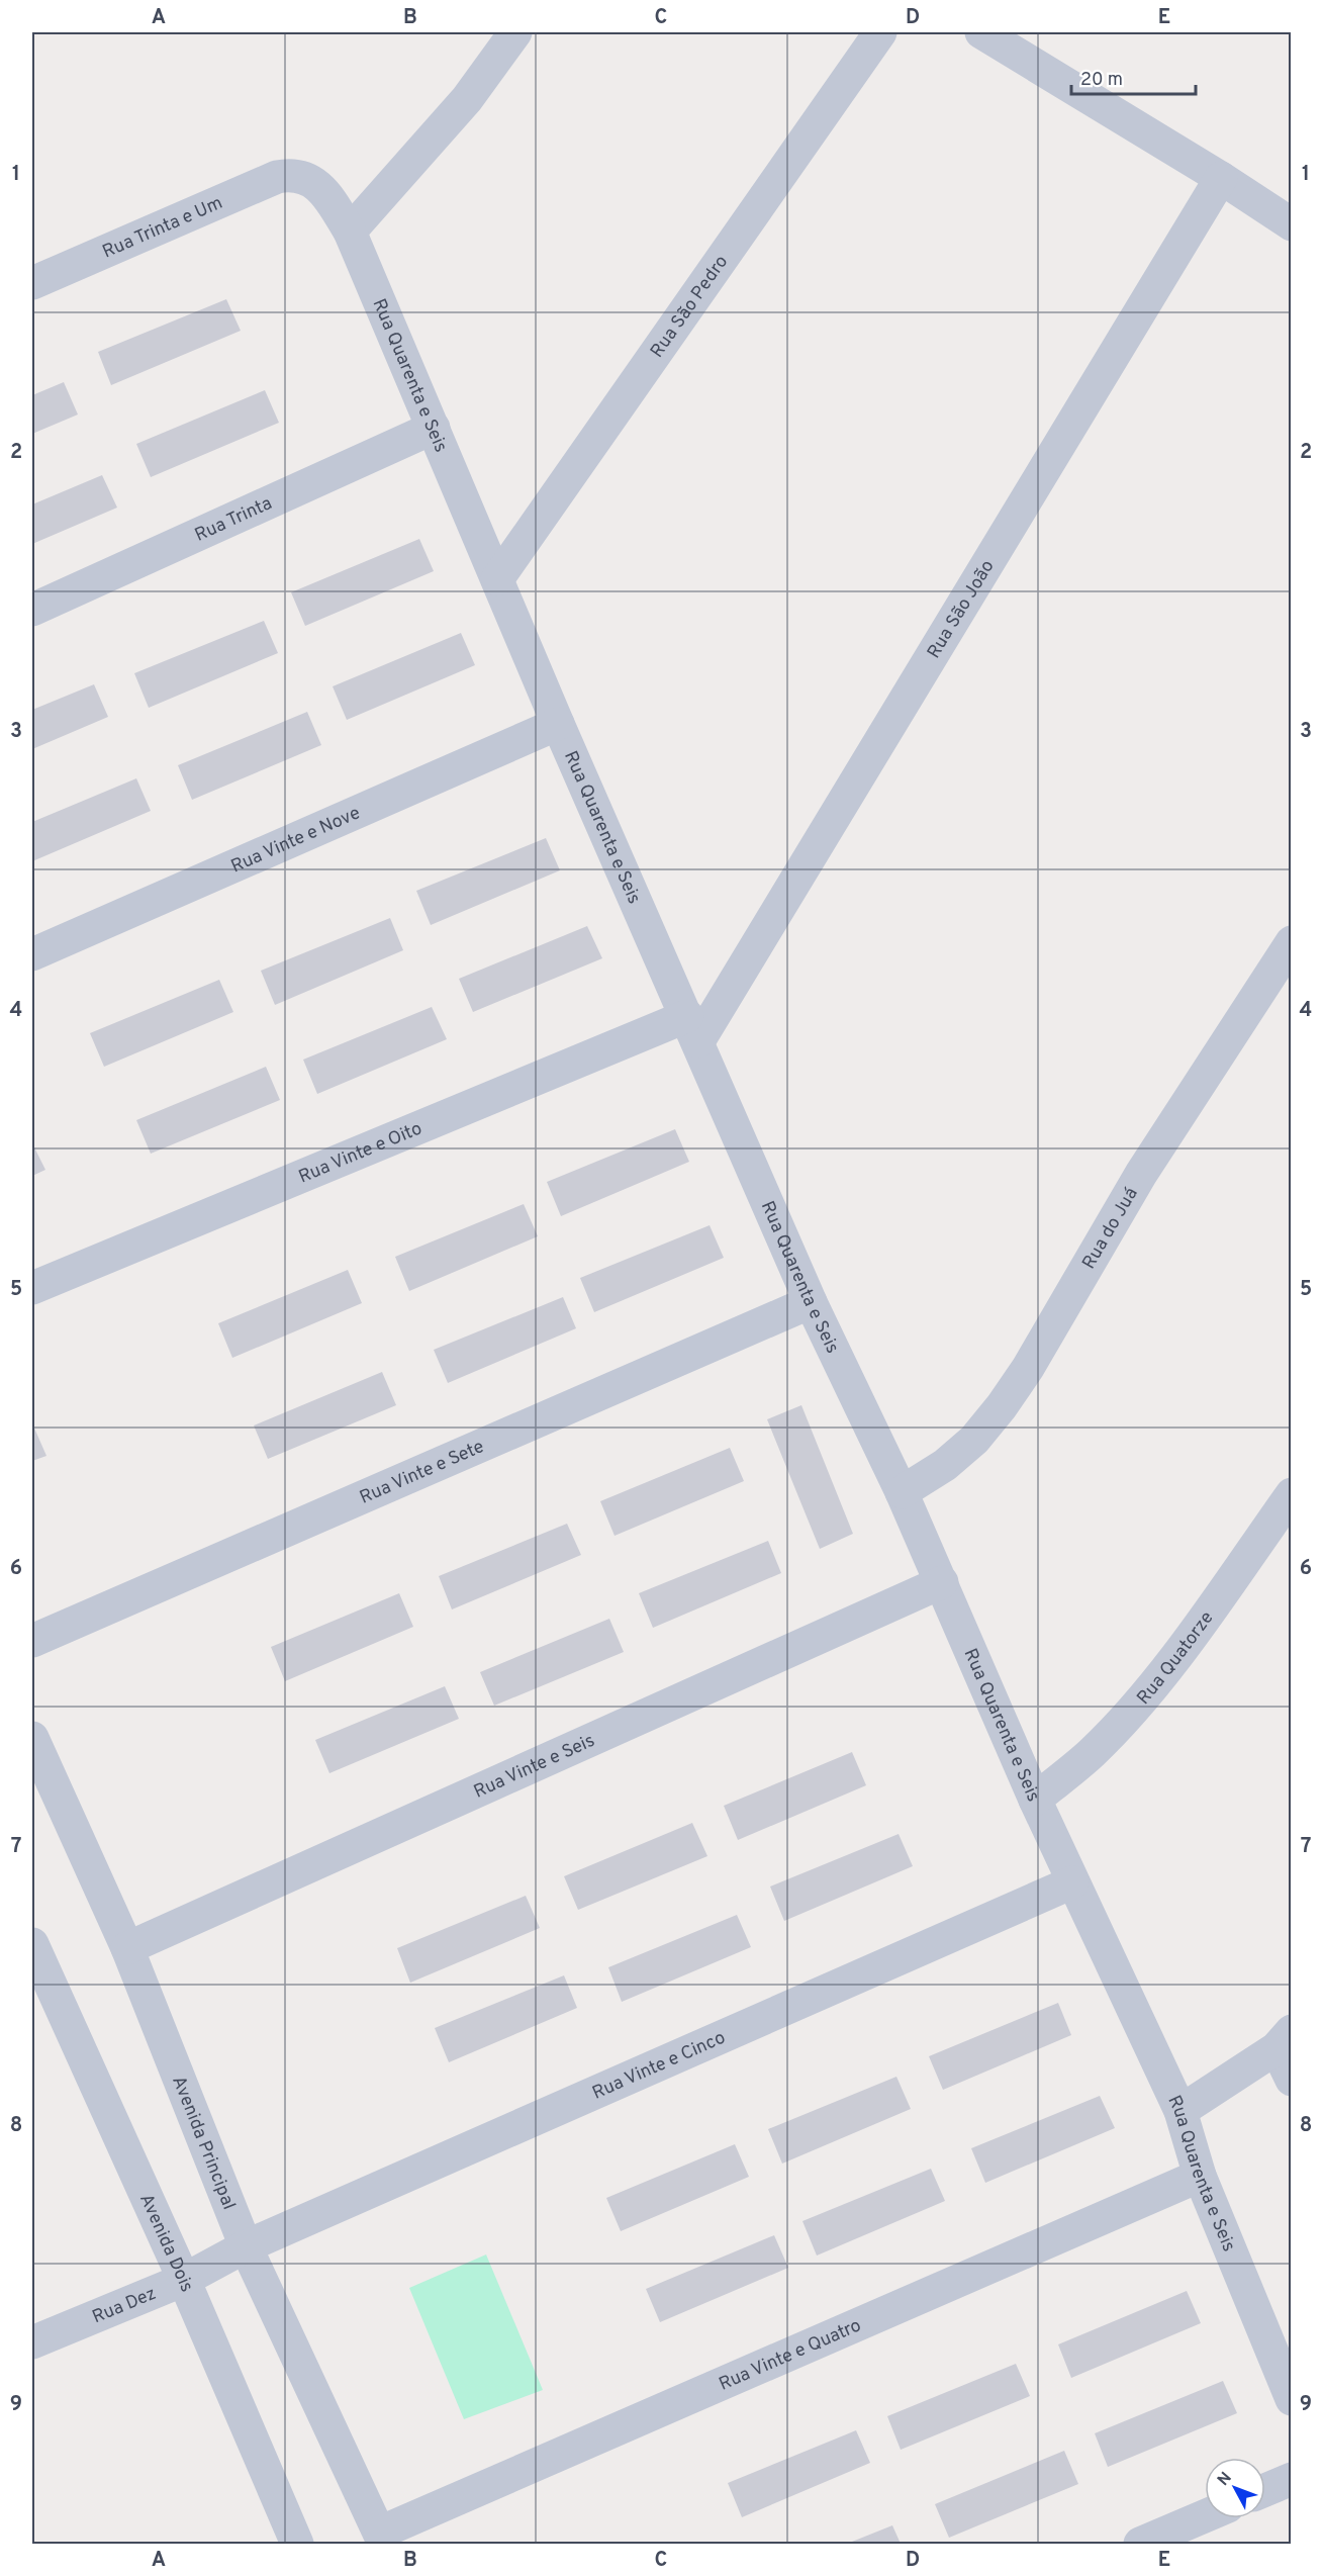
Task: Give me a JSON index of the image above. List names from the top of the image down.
{
  "streets": {
    "street": [
      "Rua Trinta e Um",
      "Rua São Pedro",
      "Rua Quarenta e Seis",
      "Rua Trinta",
      "Rua São João",
      "Rua Vinte e Nove",
      "Rua Vinte e Oito",
      "Rua do Juá",
      "Rua Vinte e Sete",
      "Rua Quatorze",
      "Rua Vinte e Seis",
      "Rua Vinte e Cinco",
      "Avenida Principal",
      "Avenida Dois",
      "Rua Dez",
      "Rua Vinte e Quatro"
    ]
  },
  "crossings": [
    ["Rua Trinta e Um", "Rua Quarenta e Seis"],
    ["Rua São Pedro", "Rua Quarenta e Seis"],
    ["Rua Quarenta e Seis", "Rua Trinta"],
    ["Rua Quarenta e Seis", "Rua São João"],
    ["Rua Quarenta e Seis", "Rua Vinte e Nove"],
    ["Rua Quarenta e Seis", "Rua Vinte e Oito"],
    ["Rua Quarenta e Seis", "Rua do Juá"],
    ["Rua Quarenta e Seis", "Rua Vinte e Sete"],
    ["Rua Quarenta e Seis", "Rua Quatorze"],
    ["Rua Quarenta e Seis", "Rua Vinte e Seis"],
    ["Rua Quarenta e Seis", "Rua Vinte e Cinco"],
    ["Rua Quarenta e Seis", "Rua Vinte e Quatro"],
    ["Rua São João", "Rua Vinte e Oito"],
    ["Rua Vinte e Seis", "Avenida Principal"],
    ["Rua Vinte e Cinco", "Avenida Principal"],
    ["Rua Vinte e Cinco", "Rua Dez"],
    ["Avenida Principal", "Rua Dez"],
    ["Avenida Principal", "Rua Vinte e Quatro"],
    ["Avenida Dois", "Rua Dez"]
  ],
  "scale_bar": "20 m",
  "north": "top left",
  "grid": {
    "columns": [
      "A",
      "B",
      "C",
      "D",
      "E"
    ],
    "rows": [
      "1",
      "2",
      "3",
      "4",
      "5",
      "6",
      "7",
      "8",
      "9"
    ]
  }
}
